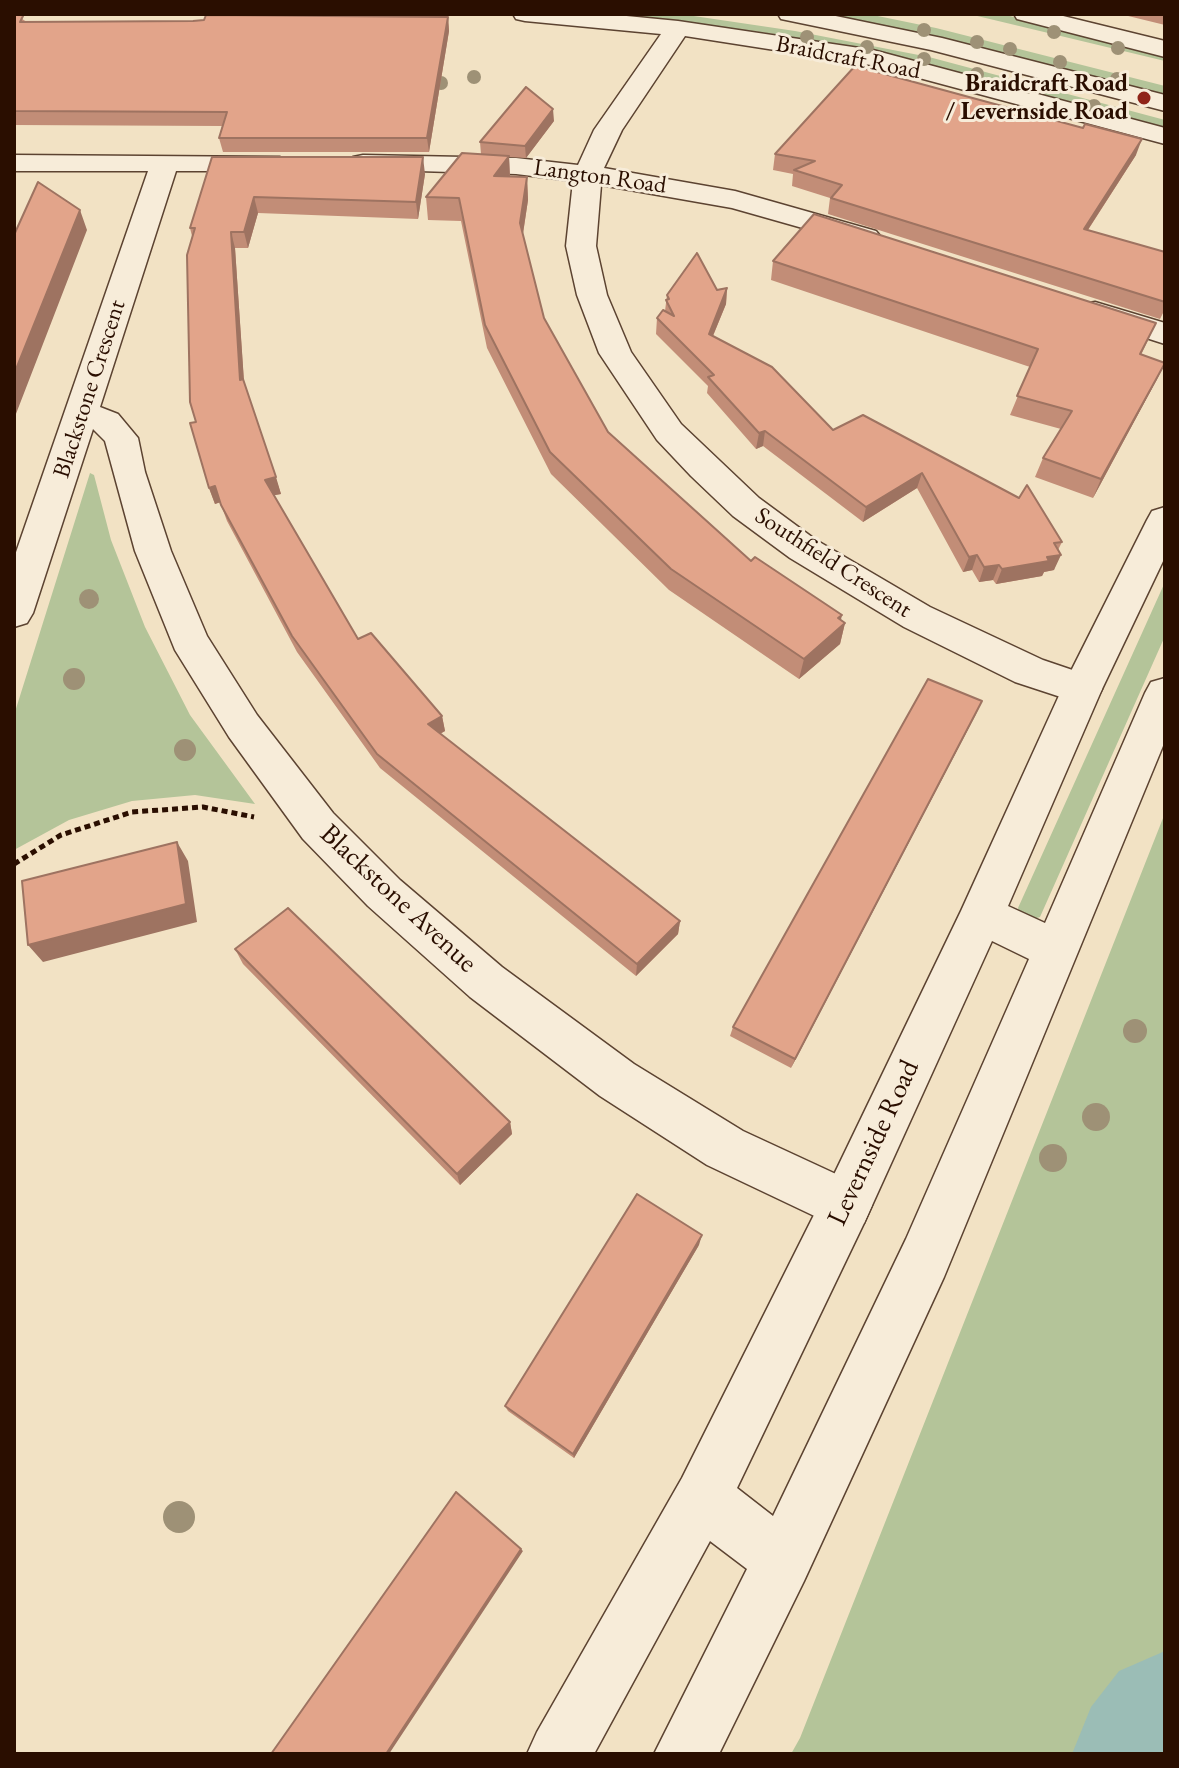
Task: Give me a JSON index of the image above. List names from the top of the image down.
{
  "streets": {
    "street": [
      "Braidcraft Road",
      "Langton Road",
      "Blackstone Crescent",
      "Southfield Crescent",
      "Blackstone Avenue",
      "Levernside Road"
    ]
  },
  "crossings": [
    ["Braidcraft Road", "Southfield Crescent"],
    ["Langton Road", "Southfield Crescent"],
    ["Blackstone Crescent", "Blackstone Avenue"],
    ["Southfield Crescent", "Levernside Road"],
    ["Blackstone Avenue", "Levernside Road"]
  ],
  "places": ["Braidcraft Road / Levernside Road"]
}
